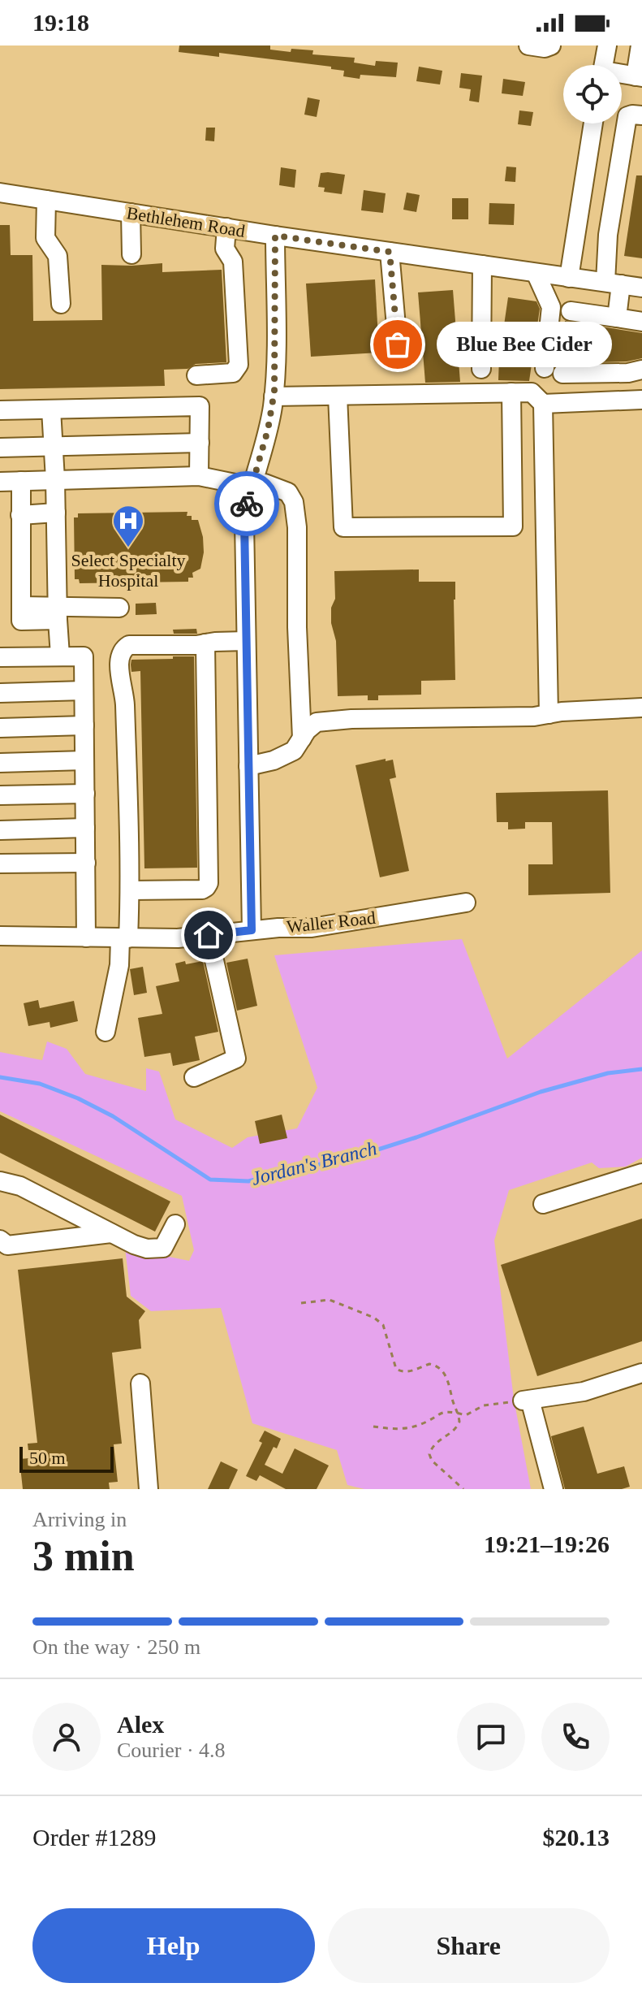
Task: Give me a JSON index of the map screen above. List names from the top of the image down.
{
  "streets": {
    "street": ["Bethlehem Road", "Waller Road"]
  },
  "water": ["Jordan's Branch"],
  "places": {
    "other": ["Blue Bee Cider"],
    "hospital": ["Select Specialty Hospital"]
  },
  "scale_bar": "50 m",
  "page": {
    "status": "19:18",
    "bubble": "Blue Bee Cider",
    "scale": "50 m",
    "heading": ["3 min", "Arriving in", "19:21–19:26"],
    "panel": [
      "Alex",
      "Courier · 4.8",
      "Order #1289",
      "$20.13"
    ],
    "bar": "On the way · 250 m",
    "buttons": ["Help", "Share"]
  }
}
